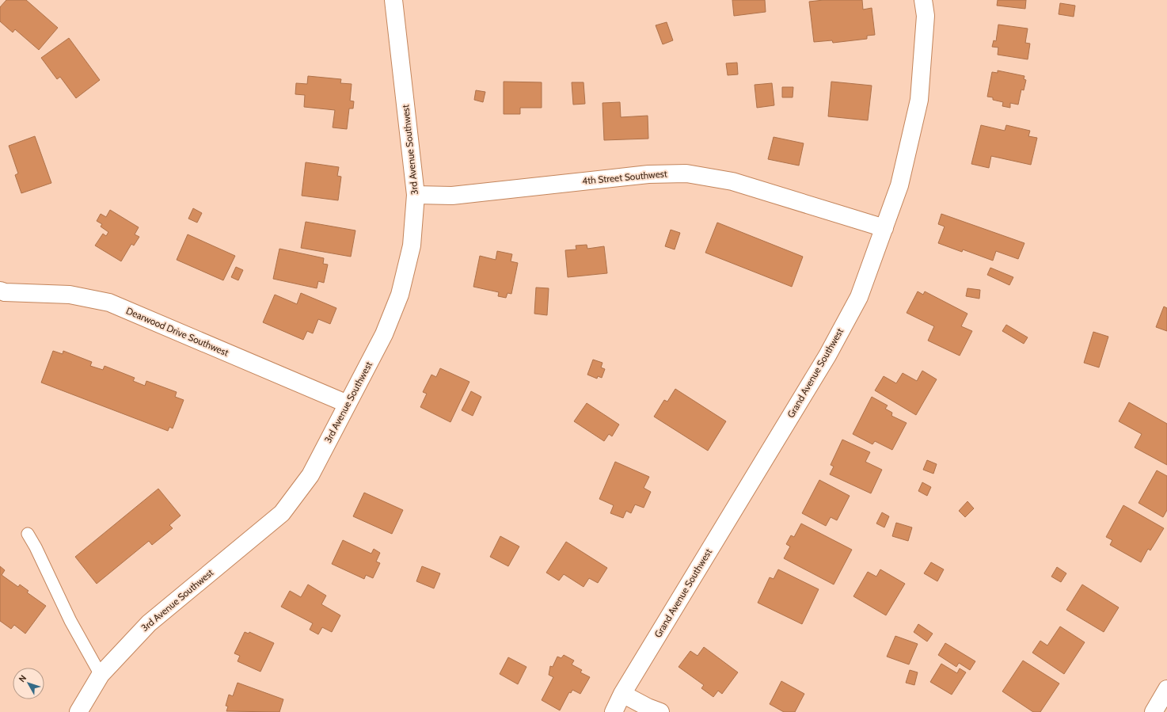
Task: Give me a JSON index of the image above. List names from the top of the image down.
{
  "streets": {
    "street": [
      "3rd Avenue Southwest",
      "4th Street Southwest",
      "Dearwood Drive Southwest",
      "Grand Avenue Southwest"
    ]
  },
  "crossings": [
    ["3rd Avenue Southwest", "4th Street Southwest"],
    ["3rd Avenue Southwest", "Dearwood Drive Southwest"],
    ["4th Street Southwest", "Grand Avenue Southwest"]
  ],
  "north": "top left"
}
